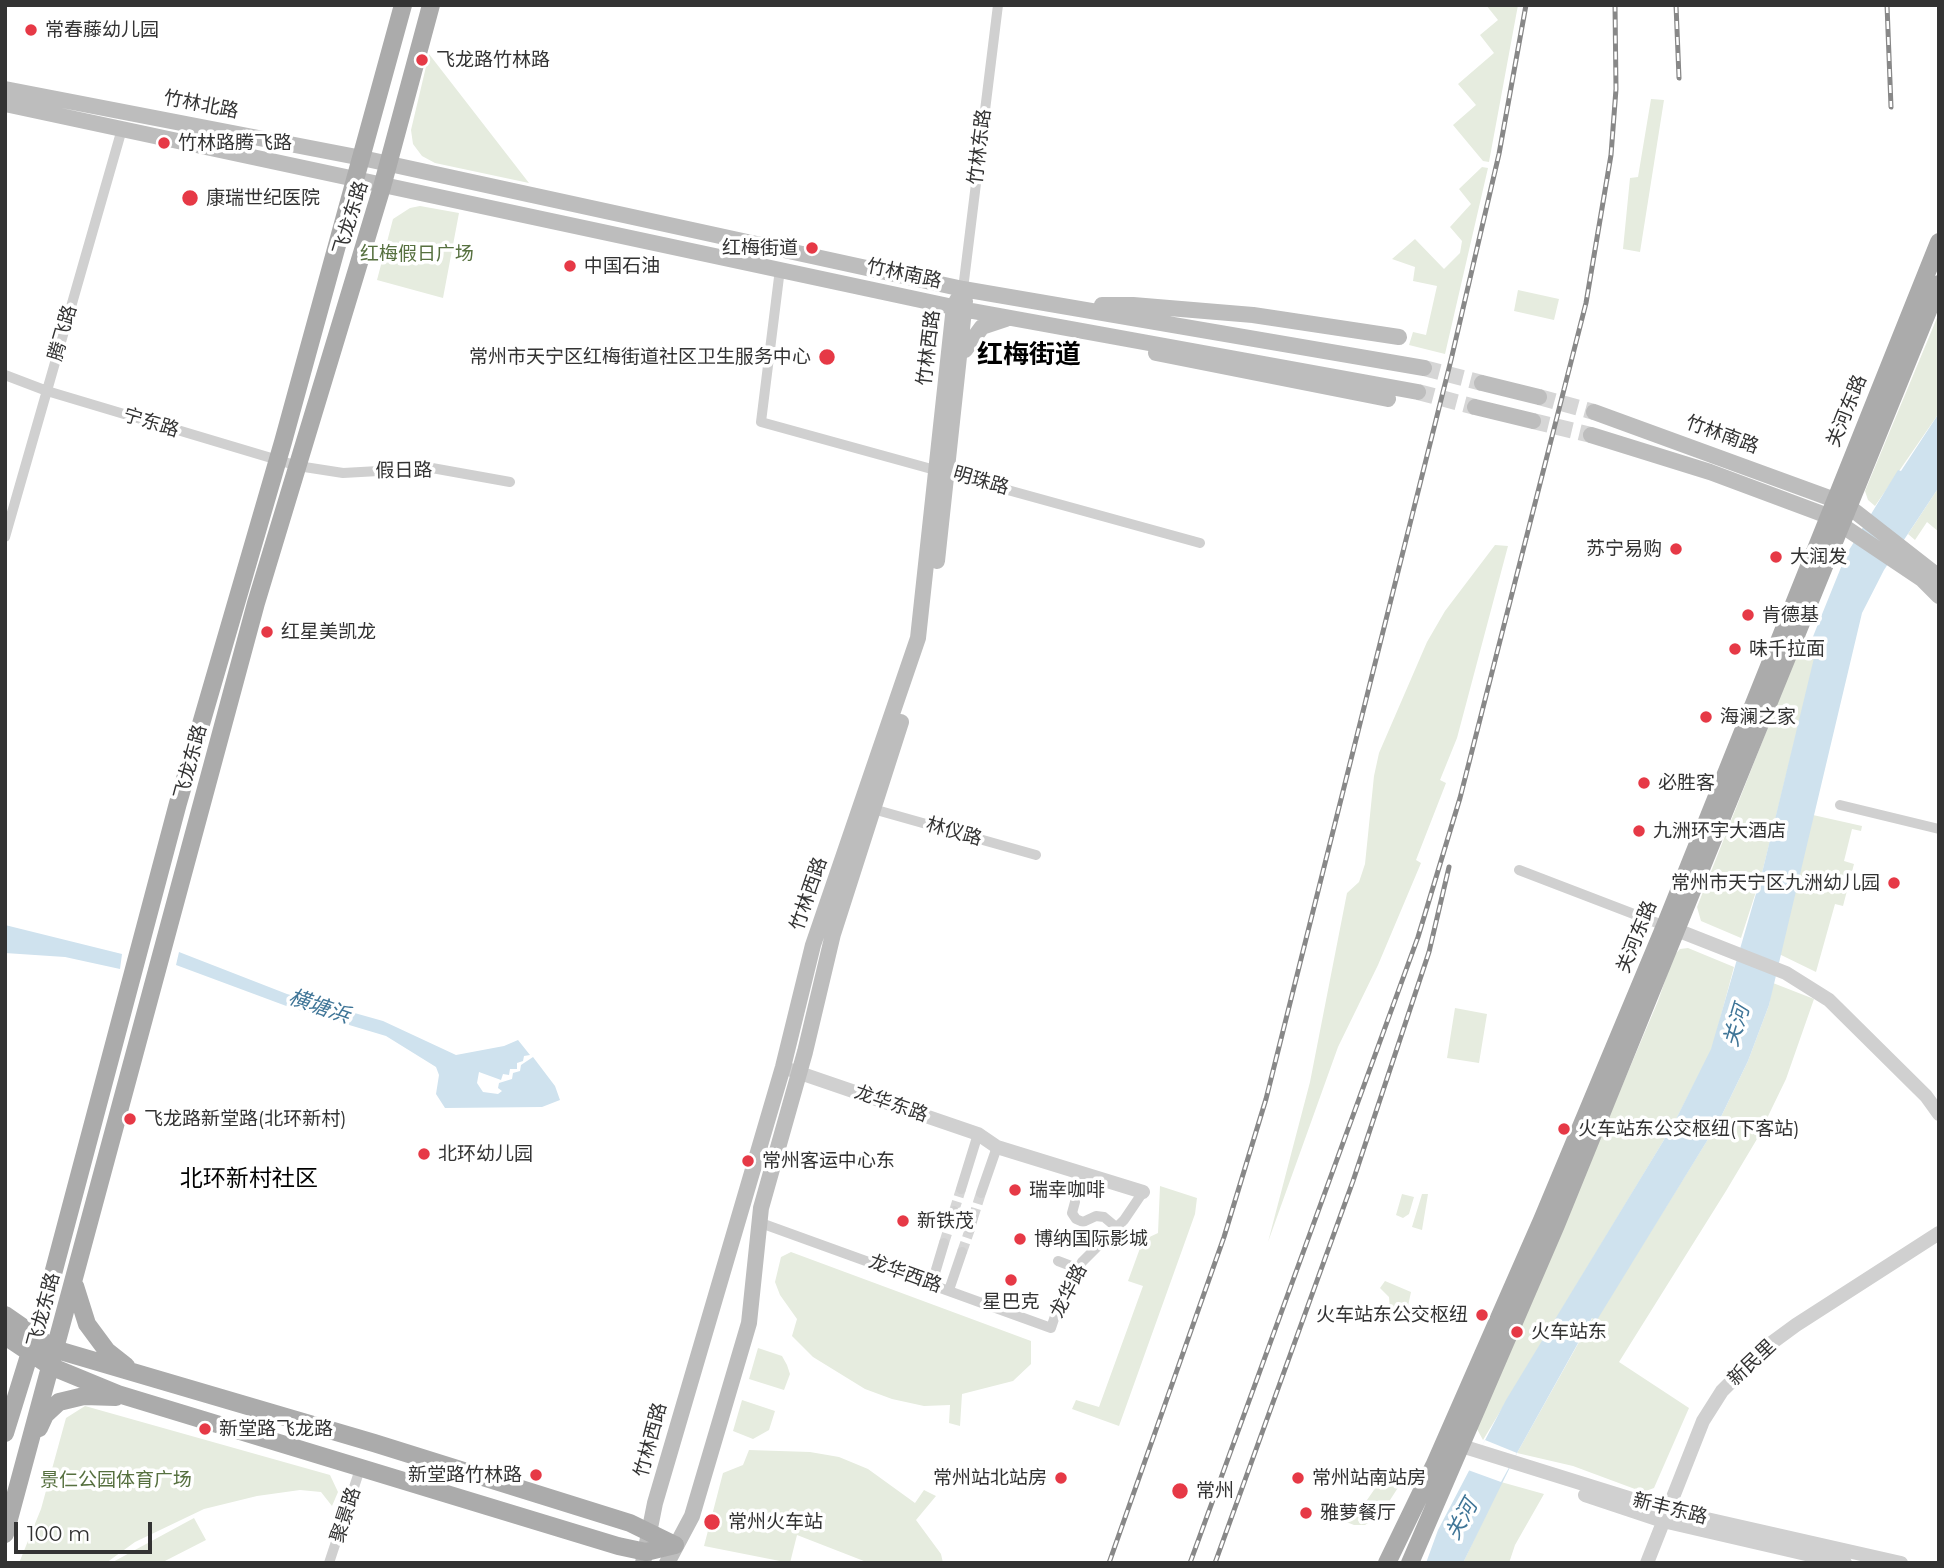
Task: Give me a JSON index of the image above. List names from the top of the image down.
{
  "streets": {
    "main road": [
      "竹林北路",
      "飞龙东路",
      "竹林南路",
      "竹林西路",
      "关河东路"
    ],
    "street": [
      "竹林东路",
      "腾飞路",
      "宁东路",
      "假日路",
      "明珠路",
      "林仪路",
      "龙华东路",
      "龙华西路",
      "龙华路",
      "新民里",
      "新丰东路",
      "聚景路"
    ]
  },
  "crossings": [
    ["竹林北路", "飞龙东路"],
    ["竹林北路", "竹林南路"],
    ["竹林北路", "腾飞路"],
    ["竹林东路", "竹林南路"],
    ["竹林东路", "竹林西路"],
    ["飞龙东路", "竹林南路"],
    ["飞龙东路", "宁东路"],
    ["飞龙东路", "假日路"],
    ["竹林南路", "竹林西路"],
    ["竹林南路", "关河东路"],
    ["竹林南路", "明珠路"],
    ["腾飞路", "宁东路"],
    ["竹林西路", "明珠路"],
    ["竹林西路", "林仪路"],
    ["竹林西路", "龙华东路"],
    ["竹林西路", "龙华西路"],
    ["关河东路", "新丰东路"],
    ["宁东路", "假日路"],
    ["龙华东路", "龙华路"],
    ["龙华西路", "龙华路"],
    ["新民里", "新丰东路"]
  ],
  "districts": ["红梅街道", "北环新村社区"],
  "water": ["横塘浜", "关河"],
  "parks": ["红梅假日广场", "景仁公园体育广场"],
  "places": [
    "常春藤幼儿园",
    "飞龙路竹林路",
    "竹林路腾飞路",
    "康瑞世纪医院",
    "红梅街道",
    "中国石油",
    "常州市天宁区红梅街道社区卫生服务中心",
    "苏宁易购",
    "大润发",
    "肯德基",
    "红星美凯龙",
    "味千拉面",
    "海澜之家",
    "必胜客",
    "九洲环宇大酒店",
    "常州市天宁区九洲幼儿园",
    "飞龙路新堂路(北环新村)",
    "火车站东公交枢纽(下客站)",
    "北环幼儿园",
    "常州客运中心东",
    "瑞幸咖啡",
    "新铁茂",
    "博纳国际影城",
    "星巴克",
    "火车站东公交枢纽",
    "火车站东",
    "新堂路飞龙路",
    "新堂路竹林路",
    "常州站北站房",
    "常州站南站房",
    "常州",
    "雅萝餐厅",
    "常州火车站"
  ],
  "scale_bar": "100 m"
}
